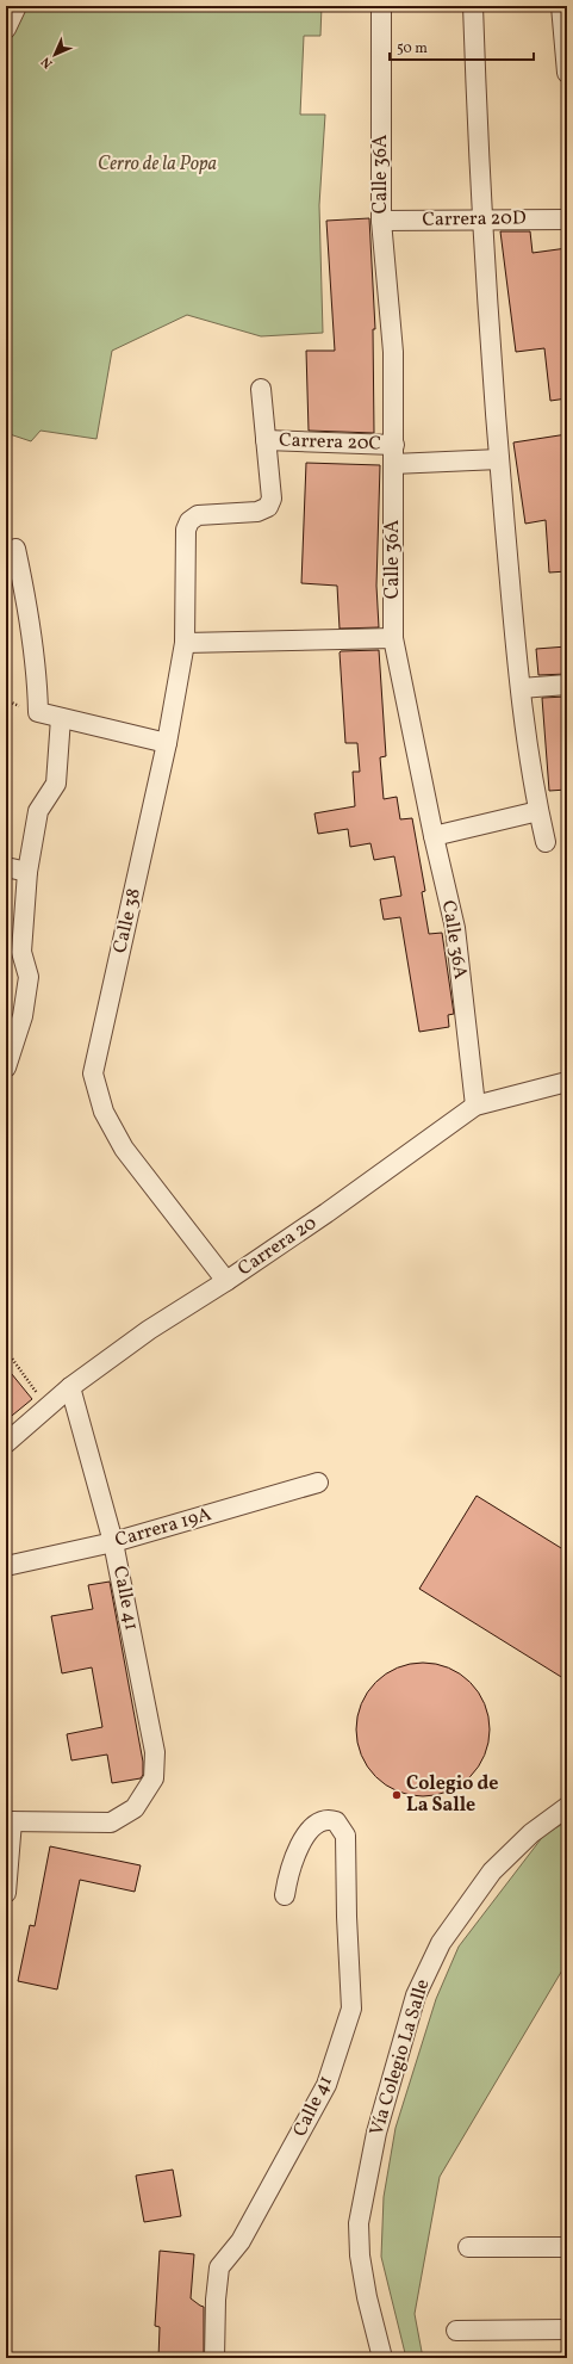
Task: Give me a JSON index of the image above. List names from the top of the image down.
{
  "streets": {
    "street": [
      "Calle 36A",
      "Carrera 20D",
      "Carrera 20C",
      "Calle 38",
      "Carrera 20",
      "Carrera 19A",
      "Calle 41",
      "Vía Colegio La Salle"
    ]
  },
  "crossings": [
    ["Calle 36A", "Carrera 20D"],
    ["Calle 36A", "Carrera 20C"],
    ["Calle 36A", "Carrera 20"],
    ["Carrera 20C", "Calle 38"],
    ["Calle 38", "Carrera 20"],
    ["Carrera 20", "Calle 41"],
    ["Carrera 19A", "Calle 41"]
  ],
  "parks": ["Cerro de la Popa"],
  "places": ["Colegio de La Salle"],
  "scale_bar": "50 m",
  "north": "bottom left"
}
